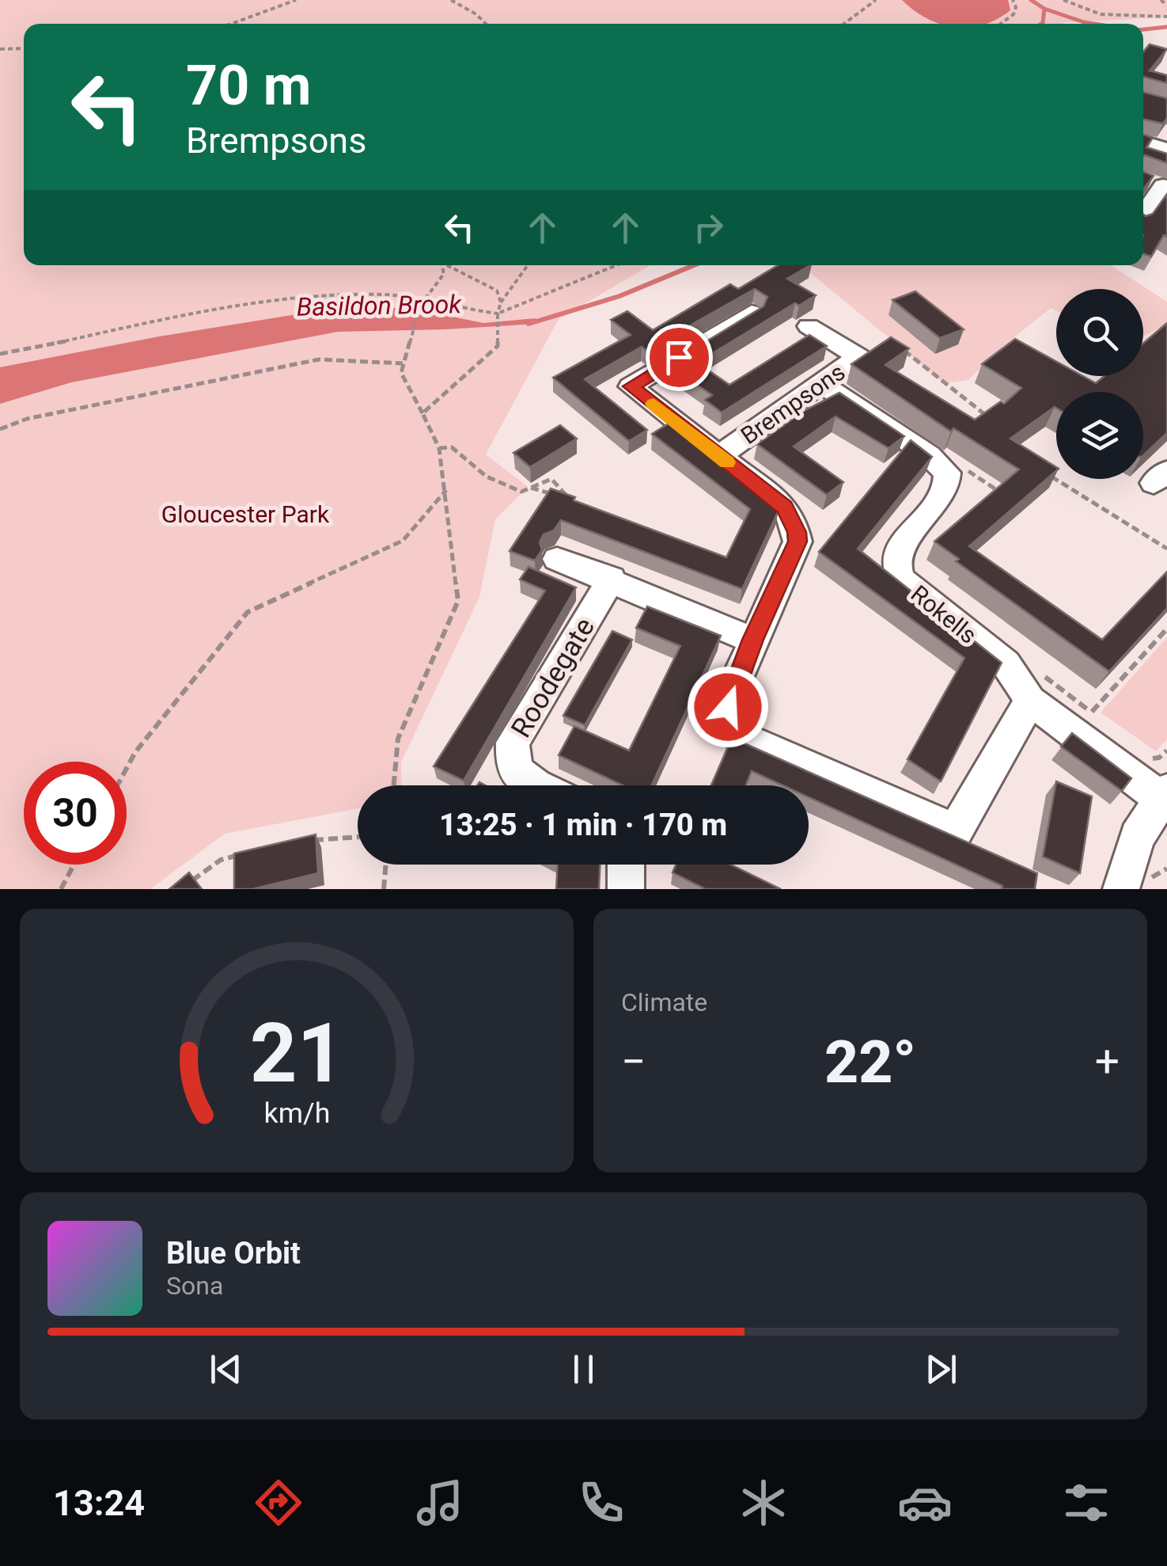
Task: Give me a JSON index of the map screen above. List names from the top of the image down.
{
  "streets": {
    "street": ["Brempsons", "Rokells", "Roodegate"]
  },
  "crossings": [
    ["Brempsons", "Rokells"]
  ],
  "water": ["Basildon Brook"],
  "parks": ["Gloucester Park"],
  "page": {
    "turn": ["70 m", "Brempsons"],
    "limit": "30",
    "trip": "13:25 · 1 min · 170 m",
    "tile": "Climate",
    "heat": ["−", "22°", "+"],
    "song": ["Blue Orbit", "Sona"],
    "tabs": "13:24",
    "gauge": ["21", "km/h"]
  }
}
